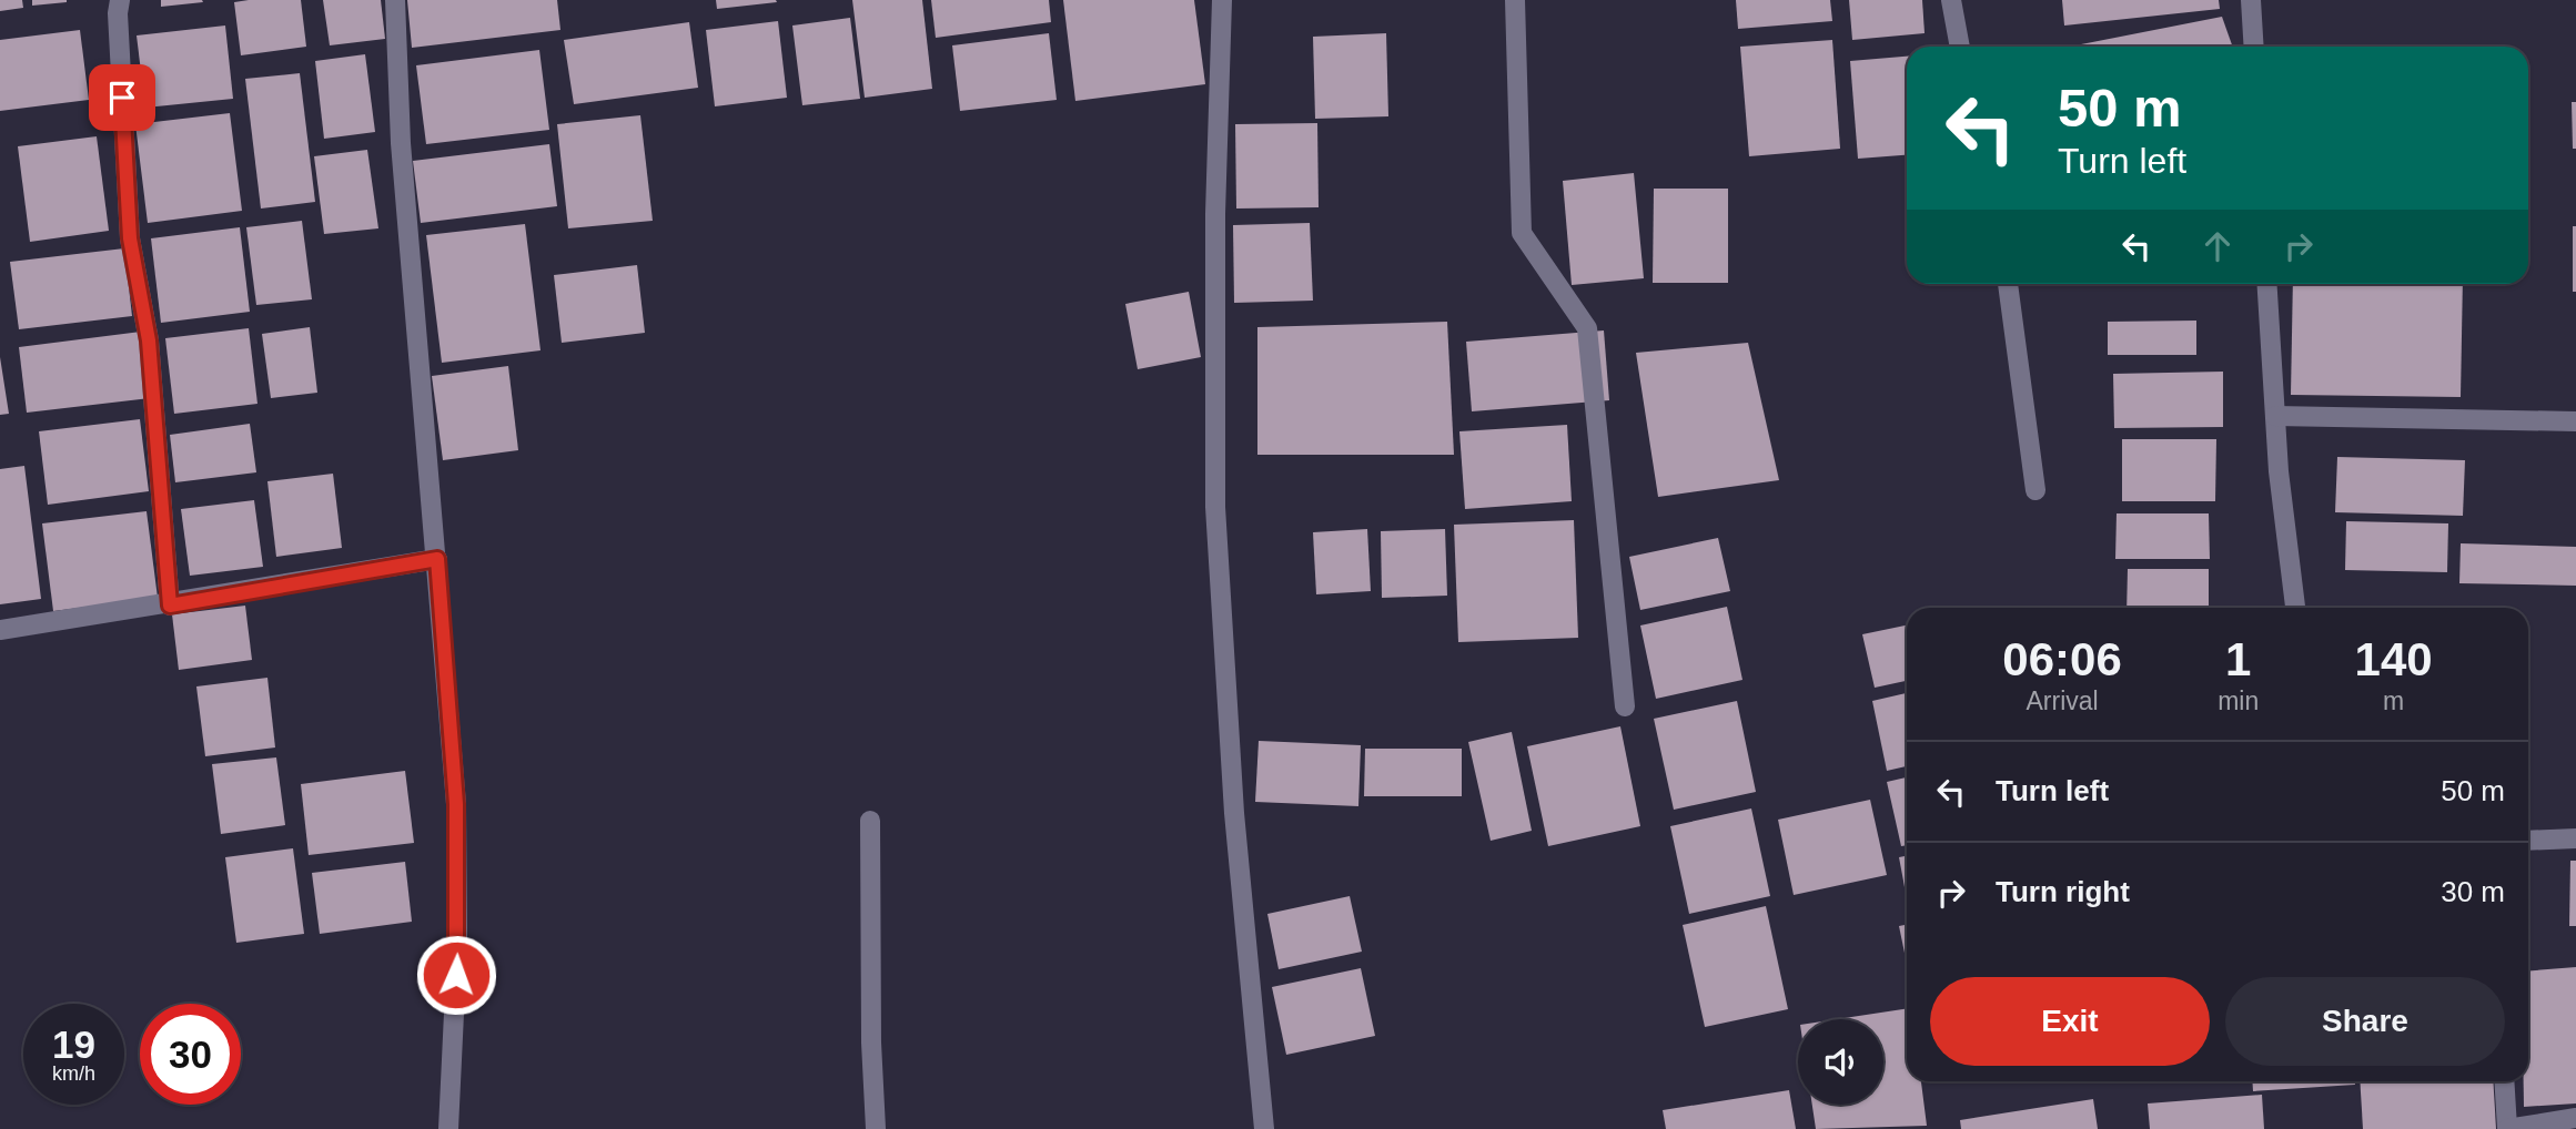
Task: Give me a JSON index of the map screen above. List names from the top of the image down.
{
  "page": {
    "turn": ["50 m", "Turn left"],
    "eta": [
      "06:06",
      "Arrival",
      "1",
      "min",
      "140",
      "m"
    ],
    "list": [
      {
        "name": "Turn left",
        "value": "50 m"
      },
      {
        "name": "Turn right",
        "value": "30 m"
      }
    ],
    "buttons": ["Exit", "Share"],
    "speed": "19 km/h",
    "limit": "30"
  }
}
